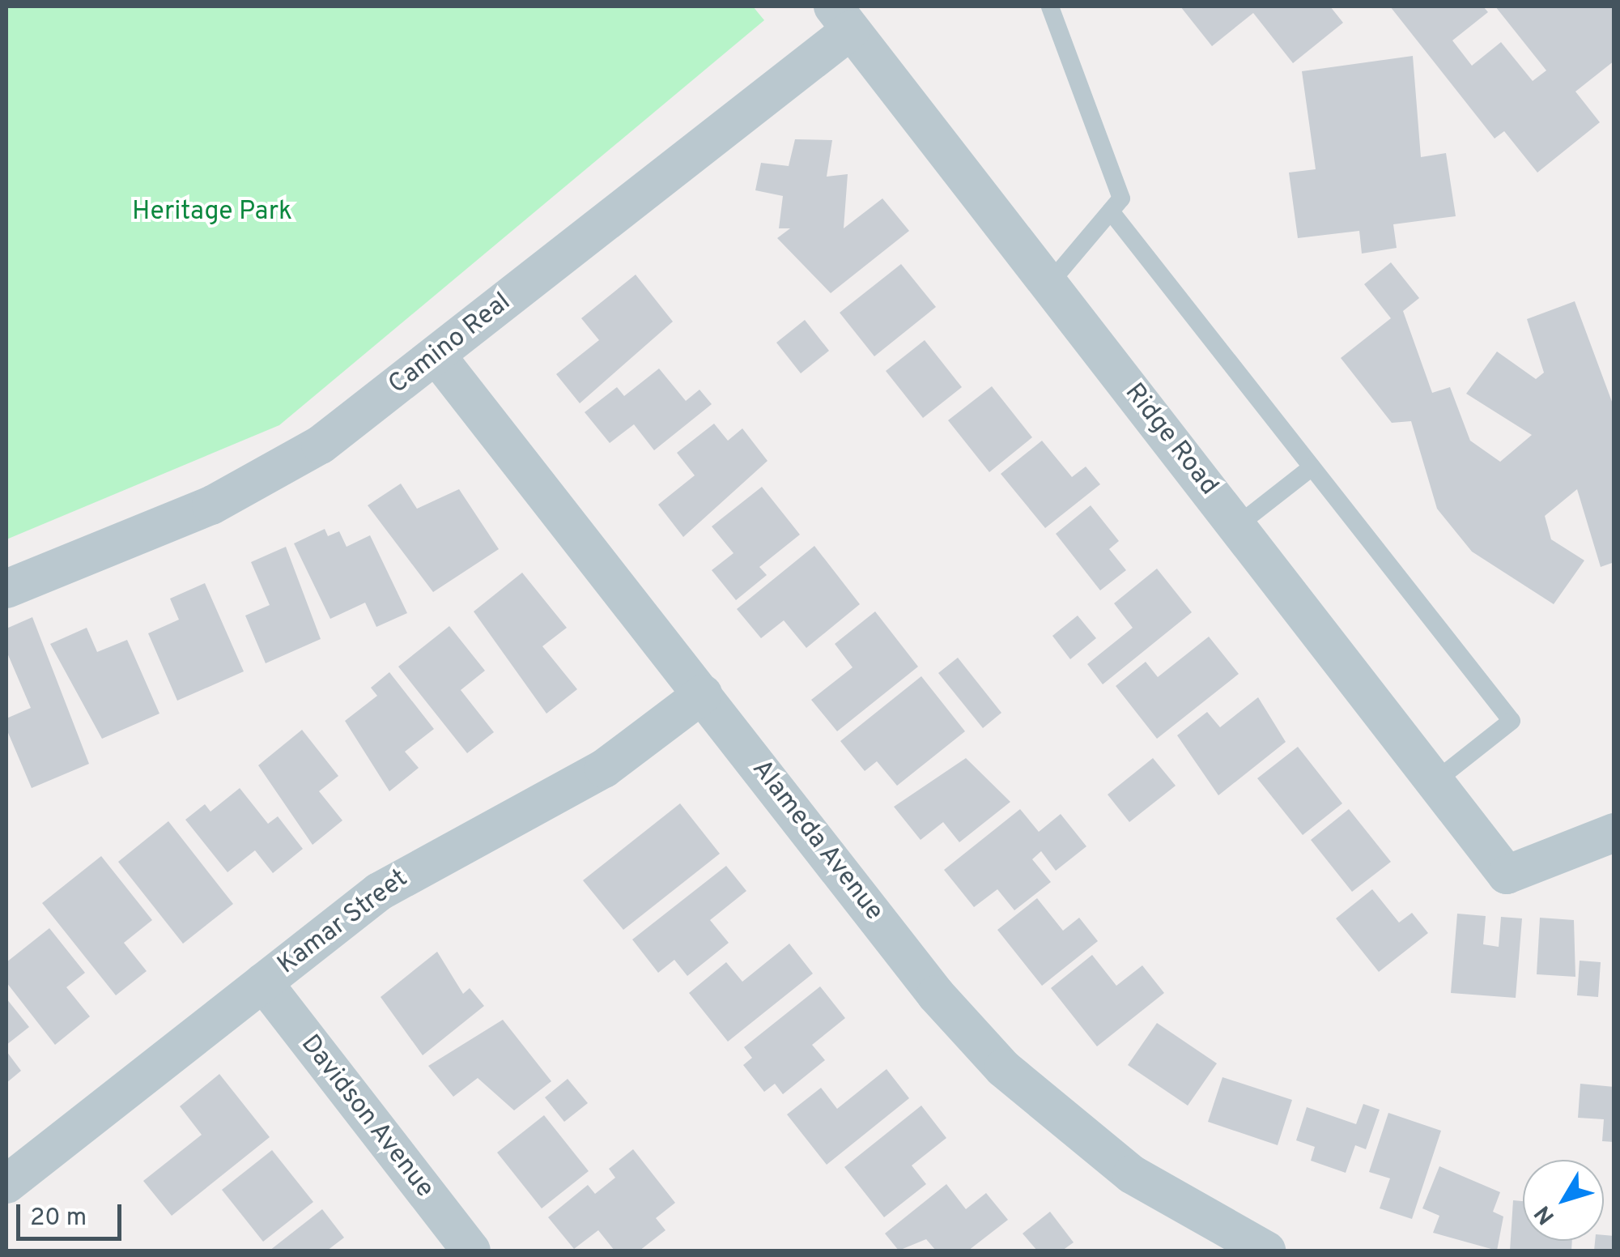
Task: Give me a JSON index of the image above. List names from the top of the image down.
{
  "streets": {
    "street": [
      "Camino Real",
      "Ridge Road",
      "Alameda Avenue",
      "Kamar Street",
      "Davidson Avenue"
    ]
  },
  "crossings": [
    ["Camino Real", "Ridge Road"],
    ["Camino Real", "Alameda Avenue"],
    ["Alameda Avenue", "Kamar Street"],
    ["Kamar Street", "Davidson Avenue"]
  ],
  "parks": ["Heritage Park"],
  "scale_bar": "20 m",
  "north": "bottom left"
}
